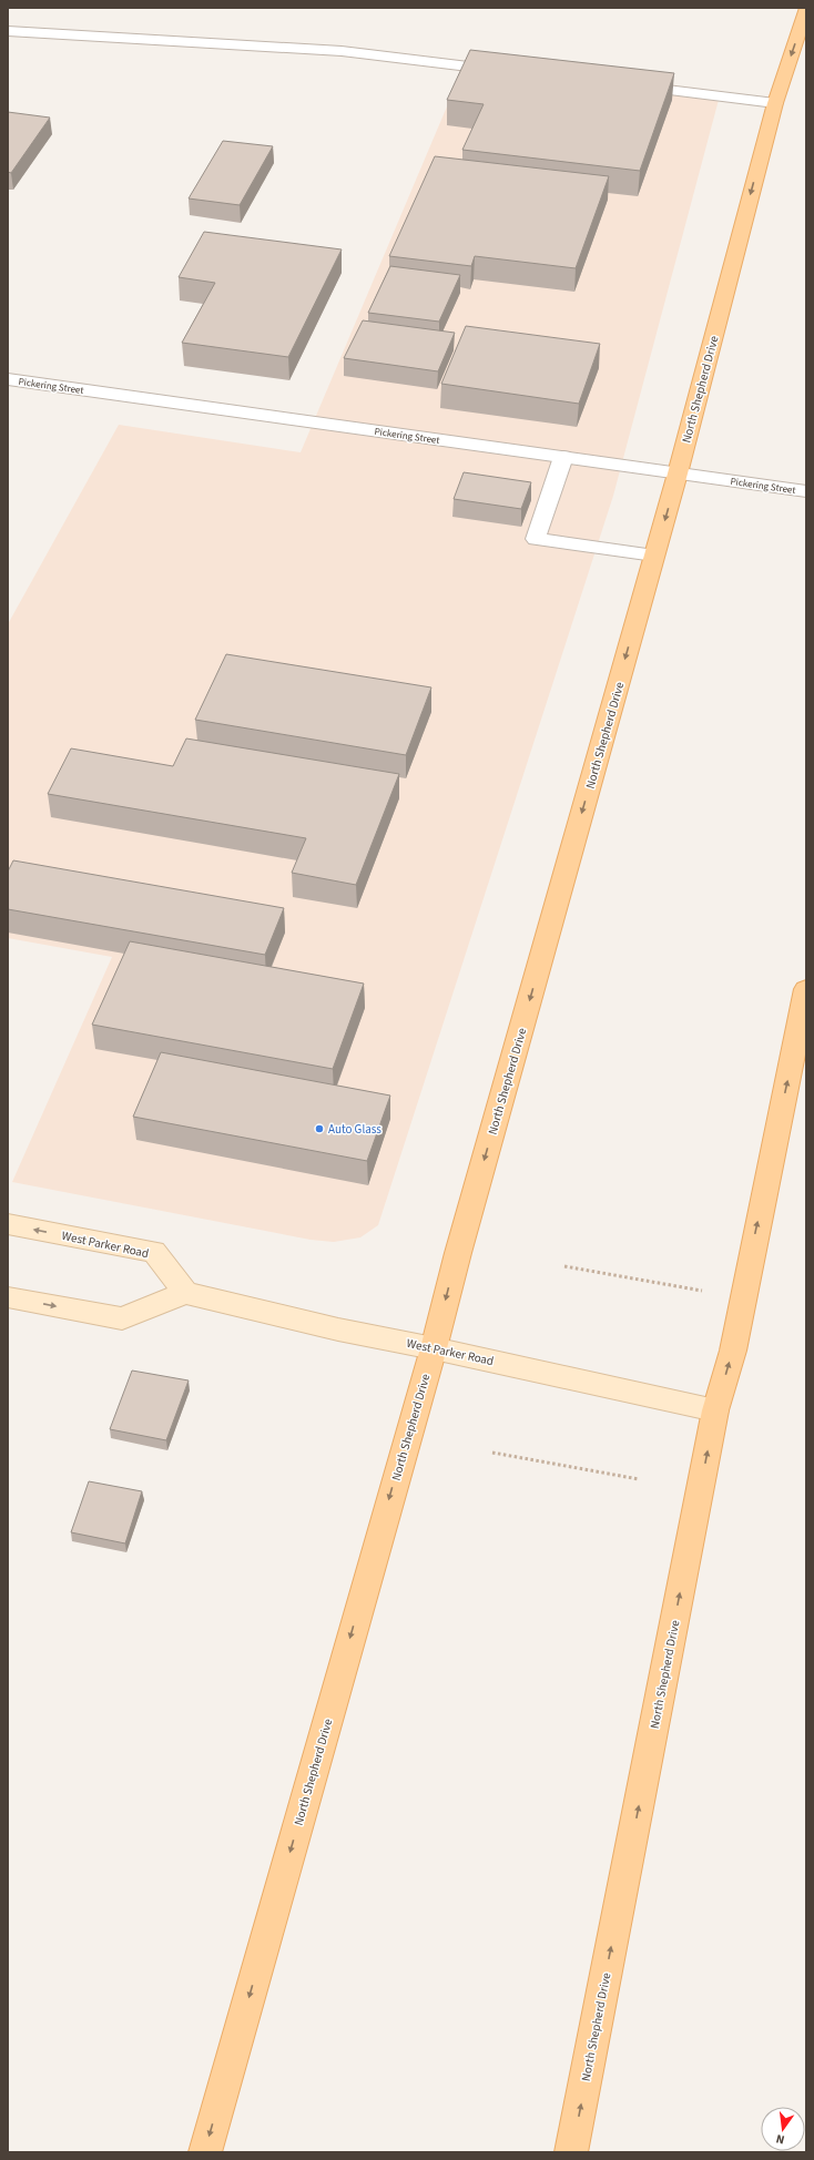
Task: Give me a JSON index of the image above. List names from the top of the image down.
{
  "streets": {
    "main road": ["North Shepherd Drive", "West Parker Road"],
    "street": ["Pickering Street"]
  },
  "crossings": [
    ["Pickering Street", "North Shepherd Drive"],
    ["North Shepherd Drive", "West Parker Road"]
  ],
  "places": ["Auto Glass"],
  "north": "bottom"
}
